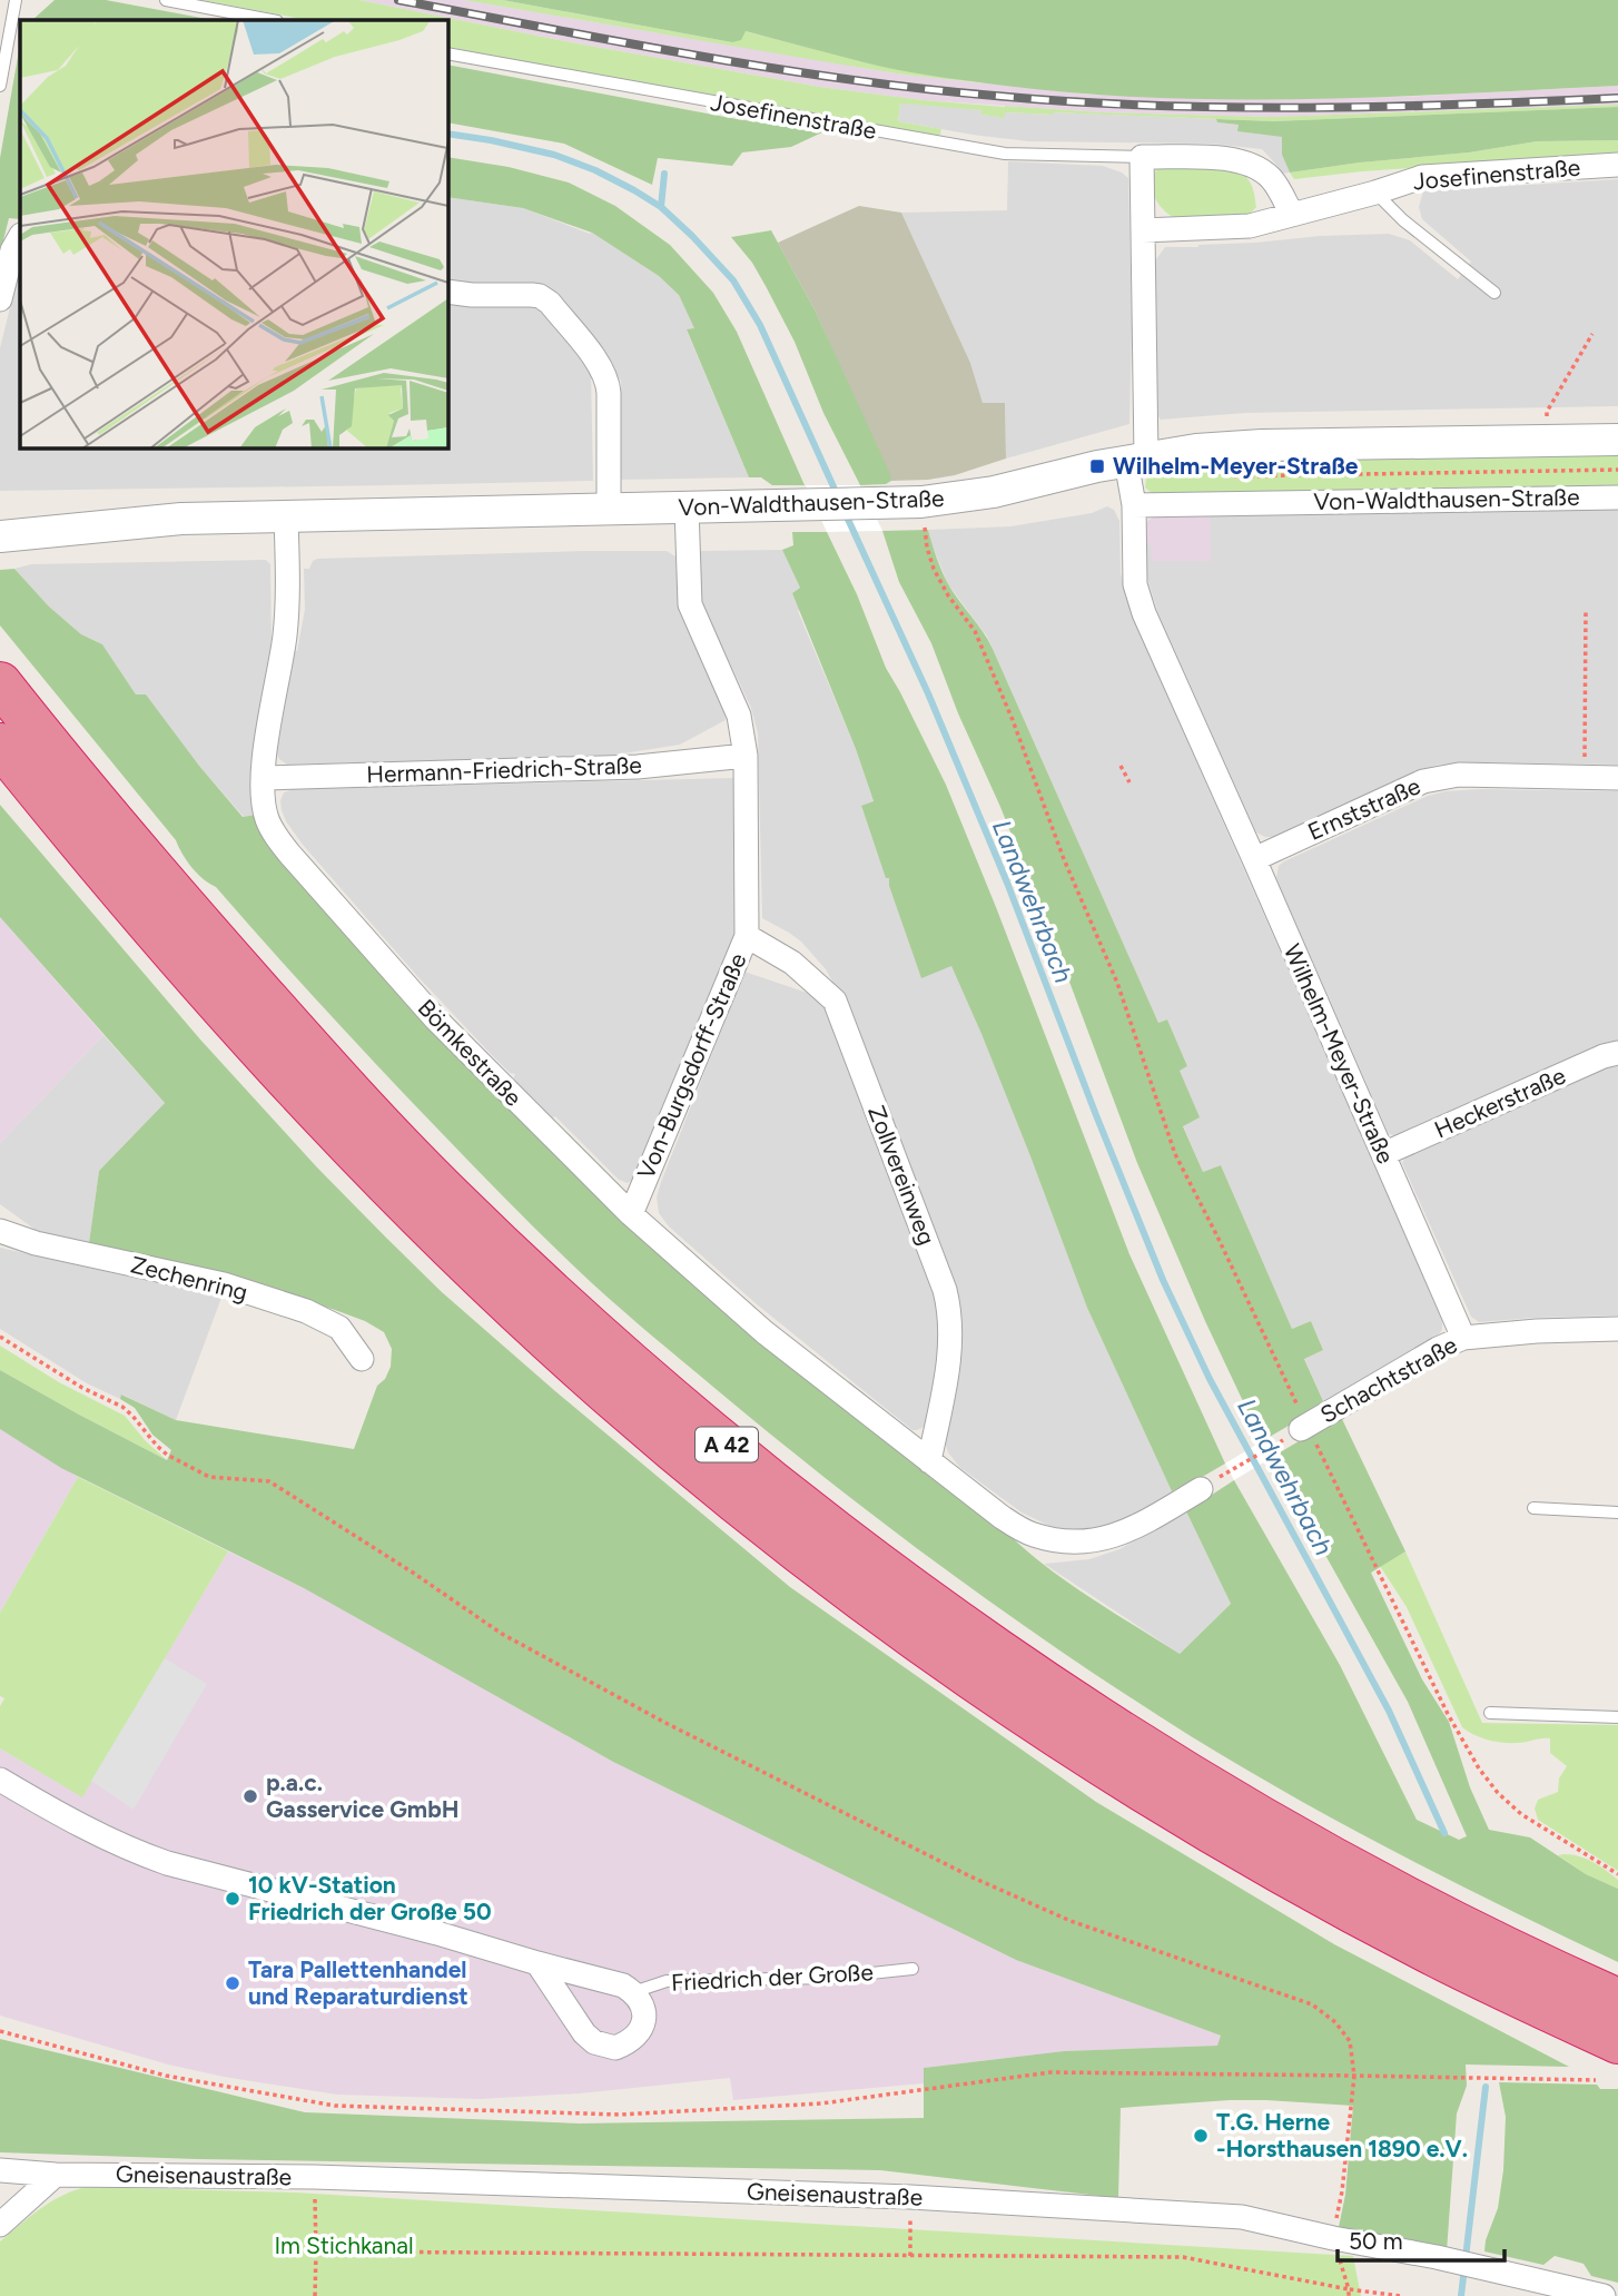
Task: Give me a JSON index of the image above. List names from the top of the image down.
{
  "streets": {
    "highway": ["A 42"],
    "street": [
      "Josefinenstraße",
      "Von-Waldthausen-Straße",
      "Hermann-Friedrich-Straße",
      "Ernststraße",
      "Bömkestraße",
      "Wilhelm-Meyer-Straße",
      "Von-Burgsdorff-Straße",
      "Heckerstraße",
      "Zollvereinweg",
      "Zechenring",
      "Schachtstraße",
      "Friedrich der Große",
      "Gneisenaustraße"
    ]
  },
  "crossings": [
    ["Von-Waldthausen-Straße", "Bömkestraße"],
    ["Von-Waldthausen-Straße", "Wilhelm-Meyer-Straße"],
    ["Von-Waldthausen-Straße", "Von-Burgsdorff-Straße"],
    ["Hermann-Friedrich-Straße", "Bömkestraße"],
    ["Hermann-Friedrich-Straße", "Von-Burgsdorff-Straße"],
    ["Ernststraße", "Wilhelm-Meyer-Straße"],
    ["Bömkestraße", "Von-Burgsdorff-Straße"],
    ["Bömkestraße", "Zollvereinweg"],
    ["Wilhelm-Meyer-Straße", "Heckerstraße"],
    ["Wilhelm-Meyer-Straße", "Schachtstraße"],
    ["Von-Burgsdorff-Straße", "Zollvereinweg"]
  ],
  "water": ["Landwehrbach"],
  "parks": ["Im Stichkanal"],
  "places": {
    "transit": ["Wilhelm-Meyer-Straße"],
    "other": [
      "p.a.c. Gasservice GmbH",
      "10 kV-Station Friedrich der Große 50",
      "Tara Pallettenhandel und Reparaturdienst",
      "T.G. Herne -Horsthausen 1890 e.V."
    ]
  },
  "scale_bar": "50 m"
}
